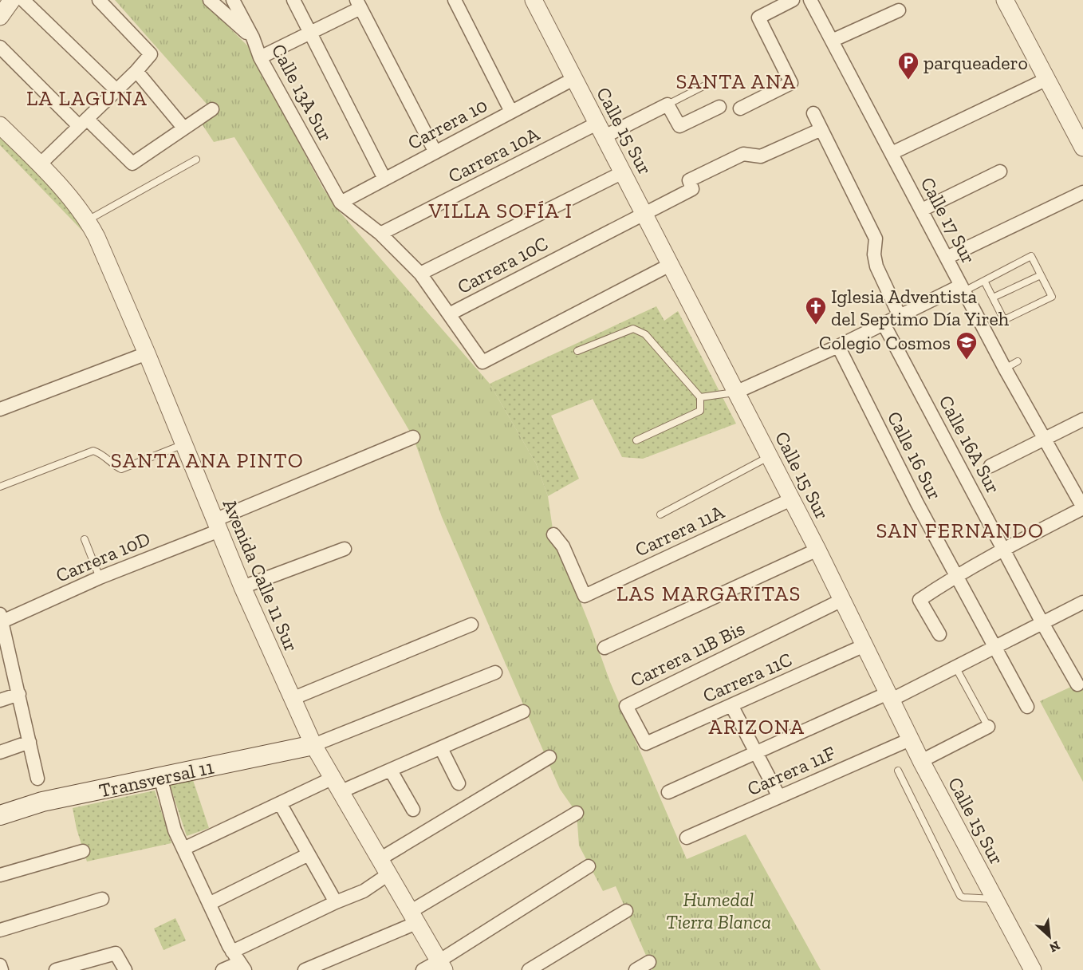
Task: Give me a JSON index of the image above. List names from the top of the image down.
{
  "streets": {
    "main road": ["Transversal 11"],
    "street": [
      "Calle 13A Sur",
      "Carrera 10",
      "Calle 15 Sur",
      "Carrera 10A",
      "Calle 17 Sur",
      "Carrera 10C",
      "Calle 16A Sur",
      "Calle 16 Sur",
      "Carrera 11A",
      "Carrera 10D",
      "Avenida Calle 11 Sur",
      "Carrera 11B Bis",
      "Carrera 11C",
      "Carrera 11F"
    ]
  },
  "crossings": [
    ["Calle 13A Sur", "Carrera 10"],
    ["Carrera 10", "Calle 15 Sur"],
    ["Calle 15 Sur", "Carrera 10A"],
    ["Calle 15 Sur", "Carrera 10C"],
    ["Calle 15 Sur", "Carrera 11A"],
    ["Calle 15 Sur", "Carrera 11B Bis"],
    ["Calle 15 Sur", "Carrera 11C"],
    ["Calle 15 Sur", "Carrera 11F"],
    ["Carrera 10D", "Avenida Calle 11 Sur"],
    ["Avenida Calle 11 Sur", "Transversal 11"],
    ["Carrera 11B Bis", "Carrera 11C"]
  ],
  "districts": [
    "SANTA ANA",
    "LA LAGUNA",
    "VILLA SOFÍA I",
    "SANTA ANA PINTO",
    "SAN FERNANDO",
    "LAS MARGARITAS",
    "ARIZONA"
  ],
  "parks": ["Humedal Tierra Blanca"],
  "places": {
    "parking": ["parqueadero"],
    "church": ["Iglesia Adventista del Septimo Día Yireh"],
    "school or university": ["Colegio Cosmos"]
  },
  "north": "bottom right"
}
